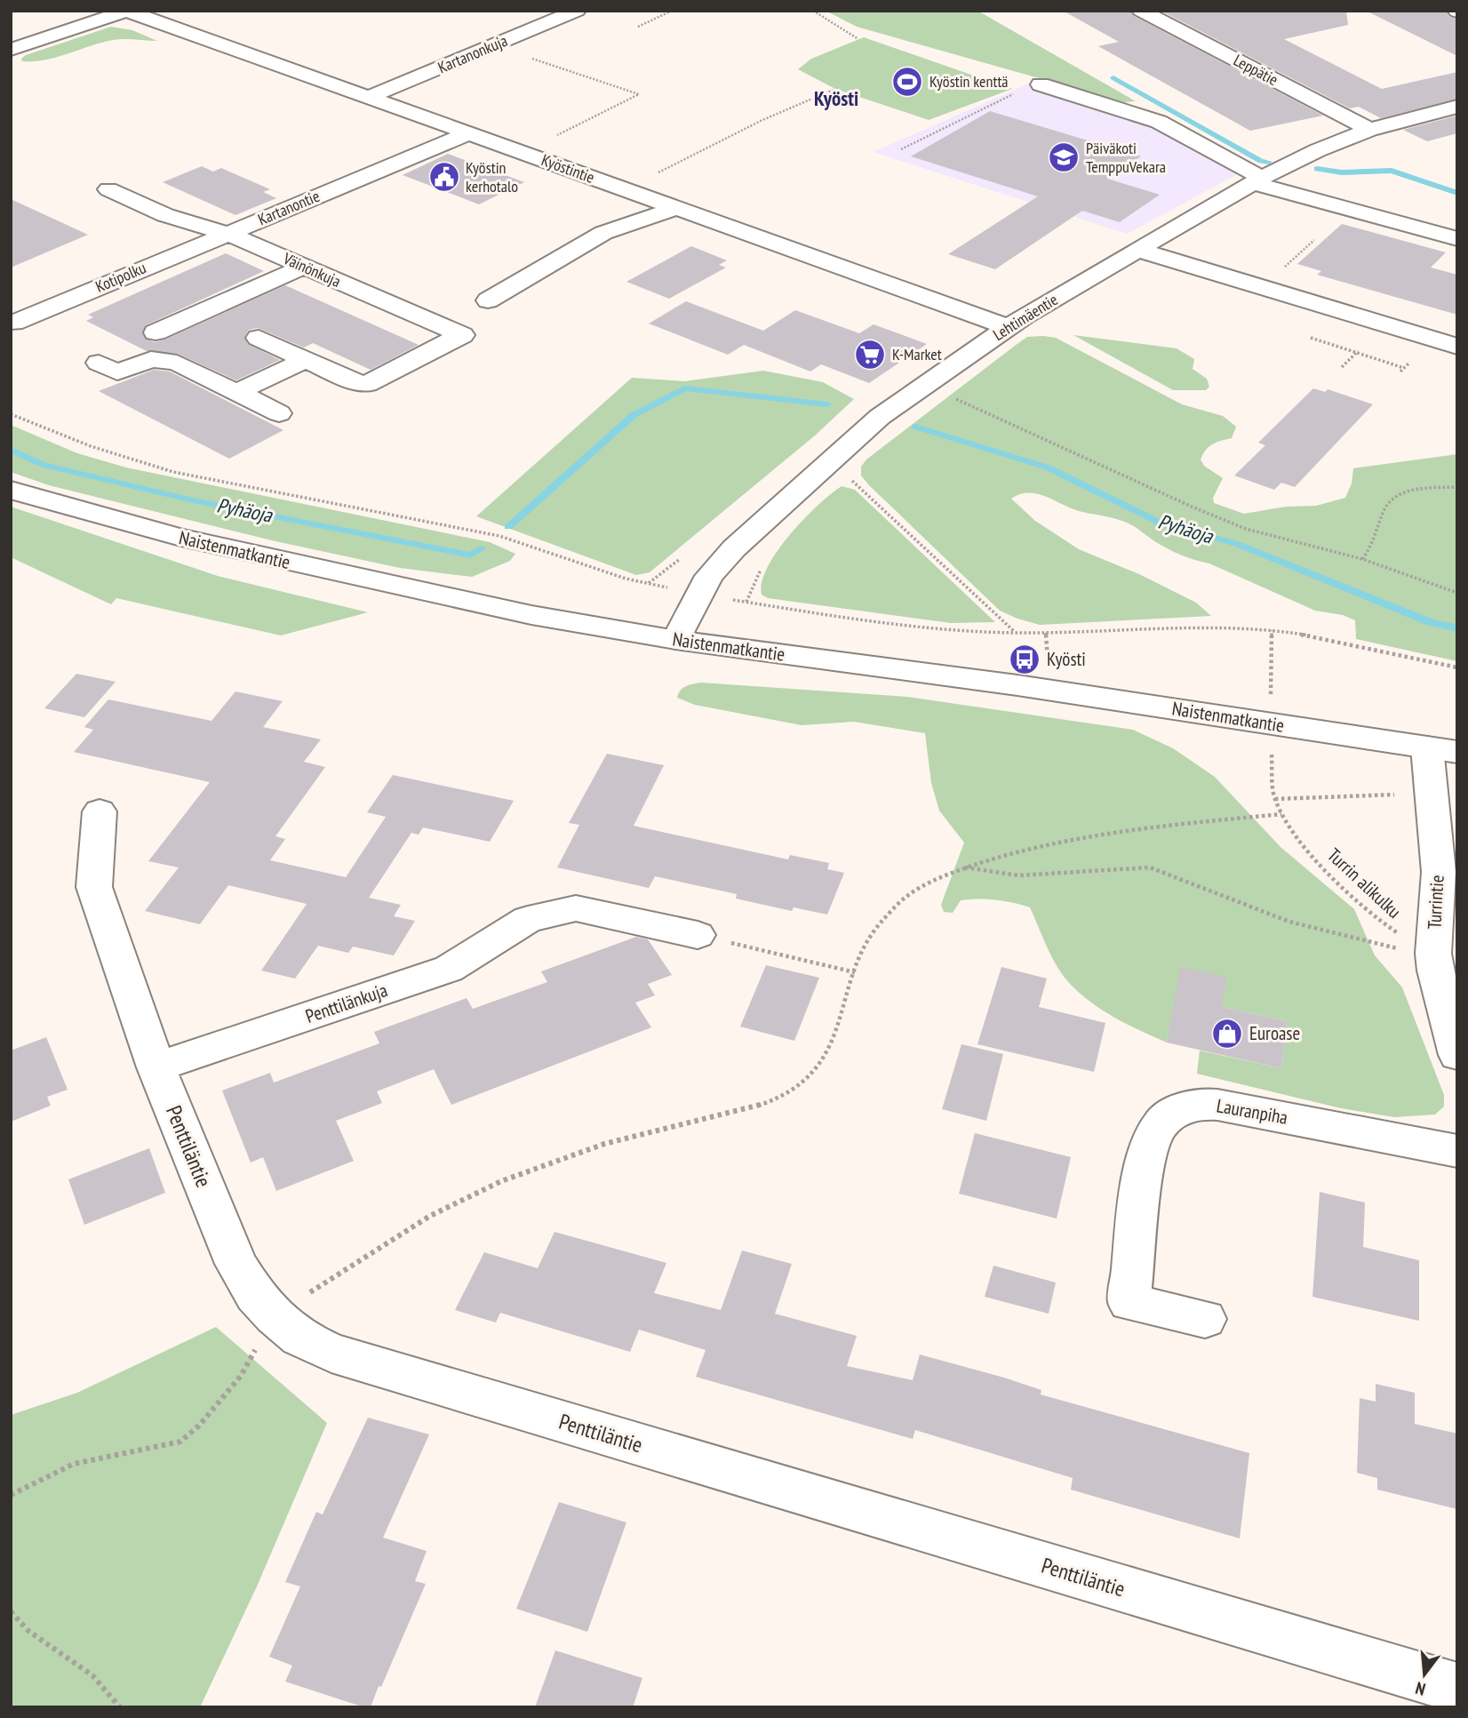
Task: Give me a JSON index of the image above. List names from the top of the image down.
{
  "streets": {
    "street": [
      "Kartanonkuja",
      "Leppätie",
      "Kyöstintie",
      "Kartanontie",
      "Väinönkuja",
      "Kotipolku",
      "Lehtimäentie",
      "Naistenmatkantie",
      "Turrintie",
      "Penttilänkuja",
      "Lauranpiha",
      "Penttiläntie"
    ],
    "path": ["Turrin alikulku"]
  },
  "crossings": [
    ["Kartanonkuja", "Kyöstintie"],
    ["Leppätie", "Lehtimäentie"],
    ["Kyöstintie", "Kartanontie"],
    ["Kyöstintie", "Lehtimäentie"],
    ["Kartanontie", "Väinönkuja"],
    ["Kartanontie", "Kotipolku"],
    ["Väinönkuja", "Kotipolku"],
    ["Lehtimäentie", "Naistenmatkantie"],
    ["Naistenmatkantie", "Turrintie"],
    ["Turrin alikulku", "Turrintie"],
    ["Penttilänkuja", "Penttiläntie"]
  ],
  "districts": ["Kyösti"],
  "water": ["Pyhäoja"],
  "places": {
    "sports": ["Kyöstin kenttä"],
    "school or university": ["Päiväkoti TemppuVekara"],
    "public building": ["Kyöstin kerhotalo"],
    "supermarket": ["K-Market"],
    "bus stop": ["Kyösti"],
    "shop": ["Euroase"]
  },
  "north": "bottom"
}
